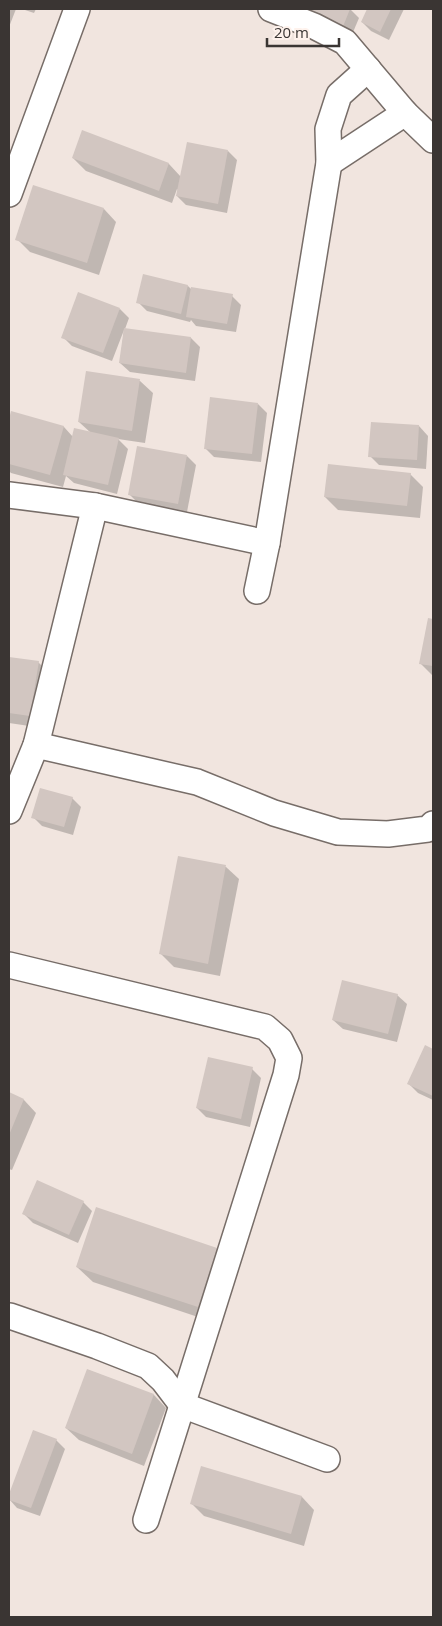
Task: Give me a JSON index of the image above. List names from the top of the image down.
{
  "scale_bar": "20 m"
}
